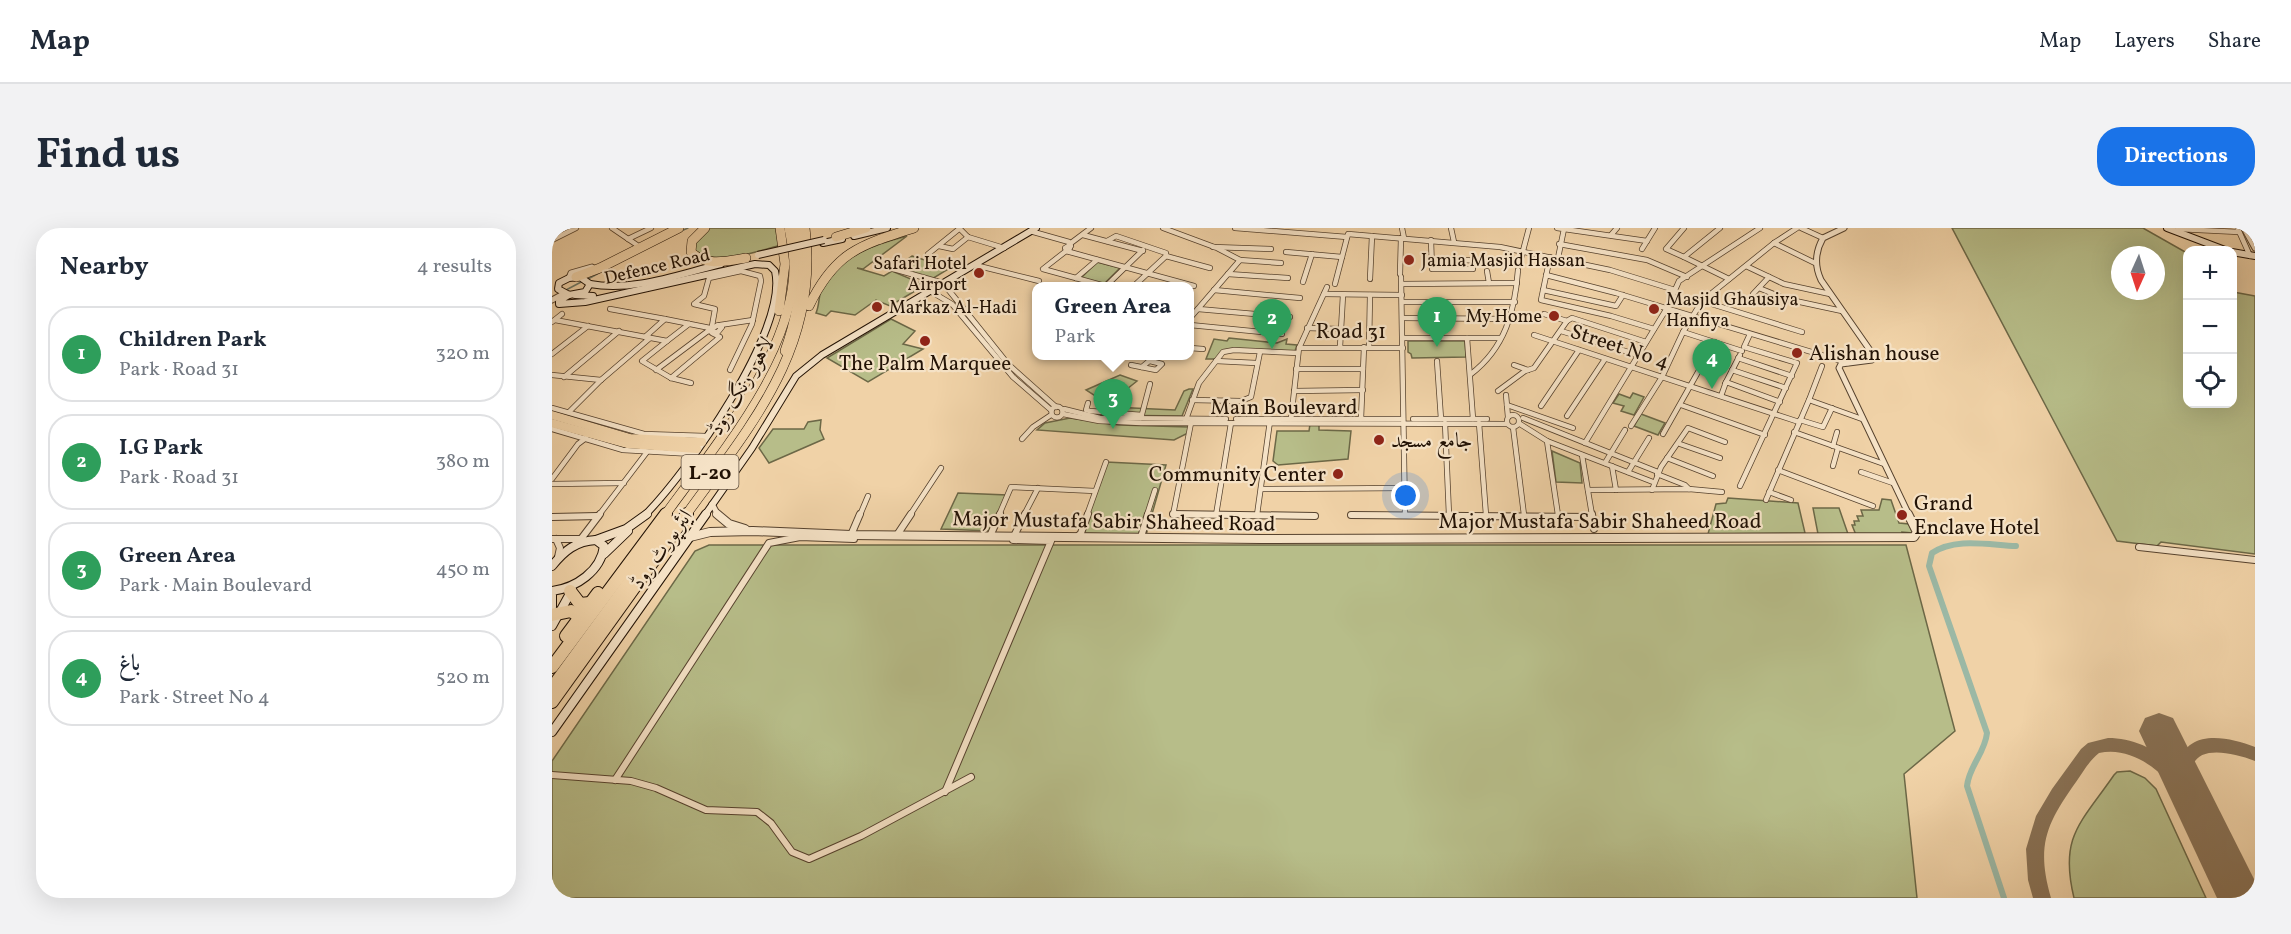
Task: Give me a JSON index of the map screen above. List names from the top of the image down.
{
  "streets": {
    "highway": ["لاہور رنگ روڈ", "L-20"],
    "main road": ["Defence Road", "ایئرپورٹ روڈ"],
    "street": [
      "Road 31",
      "Street No 4",
      "Main Boulevard",
      "Major Mustafa Sabir Shaheed Road"
    ]
  },
  "places": [
    "Jamia Masjid Hassan",
    "Safari Hotel Airport",
    "Markaz Al-Hadi",
    "Masjid Ghausiya Hanfiya",
    "My Home",
    "The Palm Marquee",
    "Alishan house",
    "جامع مسجد",
    "Community Center",
    "Grand Enclave Hotel"
  ],
  "north": "bottom",
  "page": {
    "header": "Map",
    "nav": ["Map", "Layers", "Share"],
    "title": "Find us",
    "buttons": "Directions",
    "heading": ["Nearby", "4 results"],
    "map_buttons": ["+", "−"],
    "popup": ["Green Area", "Park"],
    "pins": [
      "1",
      "2",
      "4",
      "3"
    ],
    "list": [
      {
        "mark": "1",
        "name": "Children Park",
        "note": "Park · Road 31",
        "value": "320 m"
      },
      {
        "mark": "2",
        "name": "I.G Park",
        "note": "Park · Road 31",
        "value": "380 m"
      },
      {
        "mark": "3",
        "name": "Green Area",
        "note": "Park · Main Boulevard",
        "value": "450 m"
      },
      {
        "mark": "4",
        "name": "باغ",
        "note": "Park · Street No 4",
        "value": "520 m"
      }
    ]
  }
}
